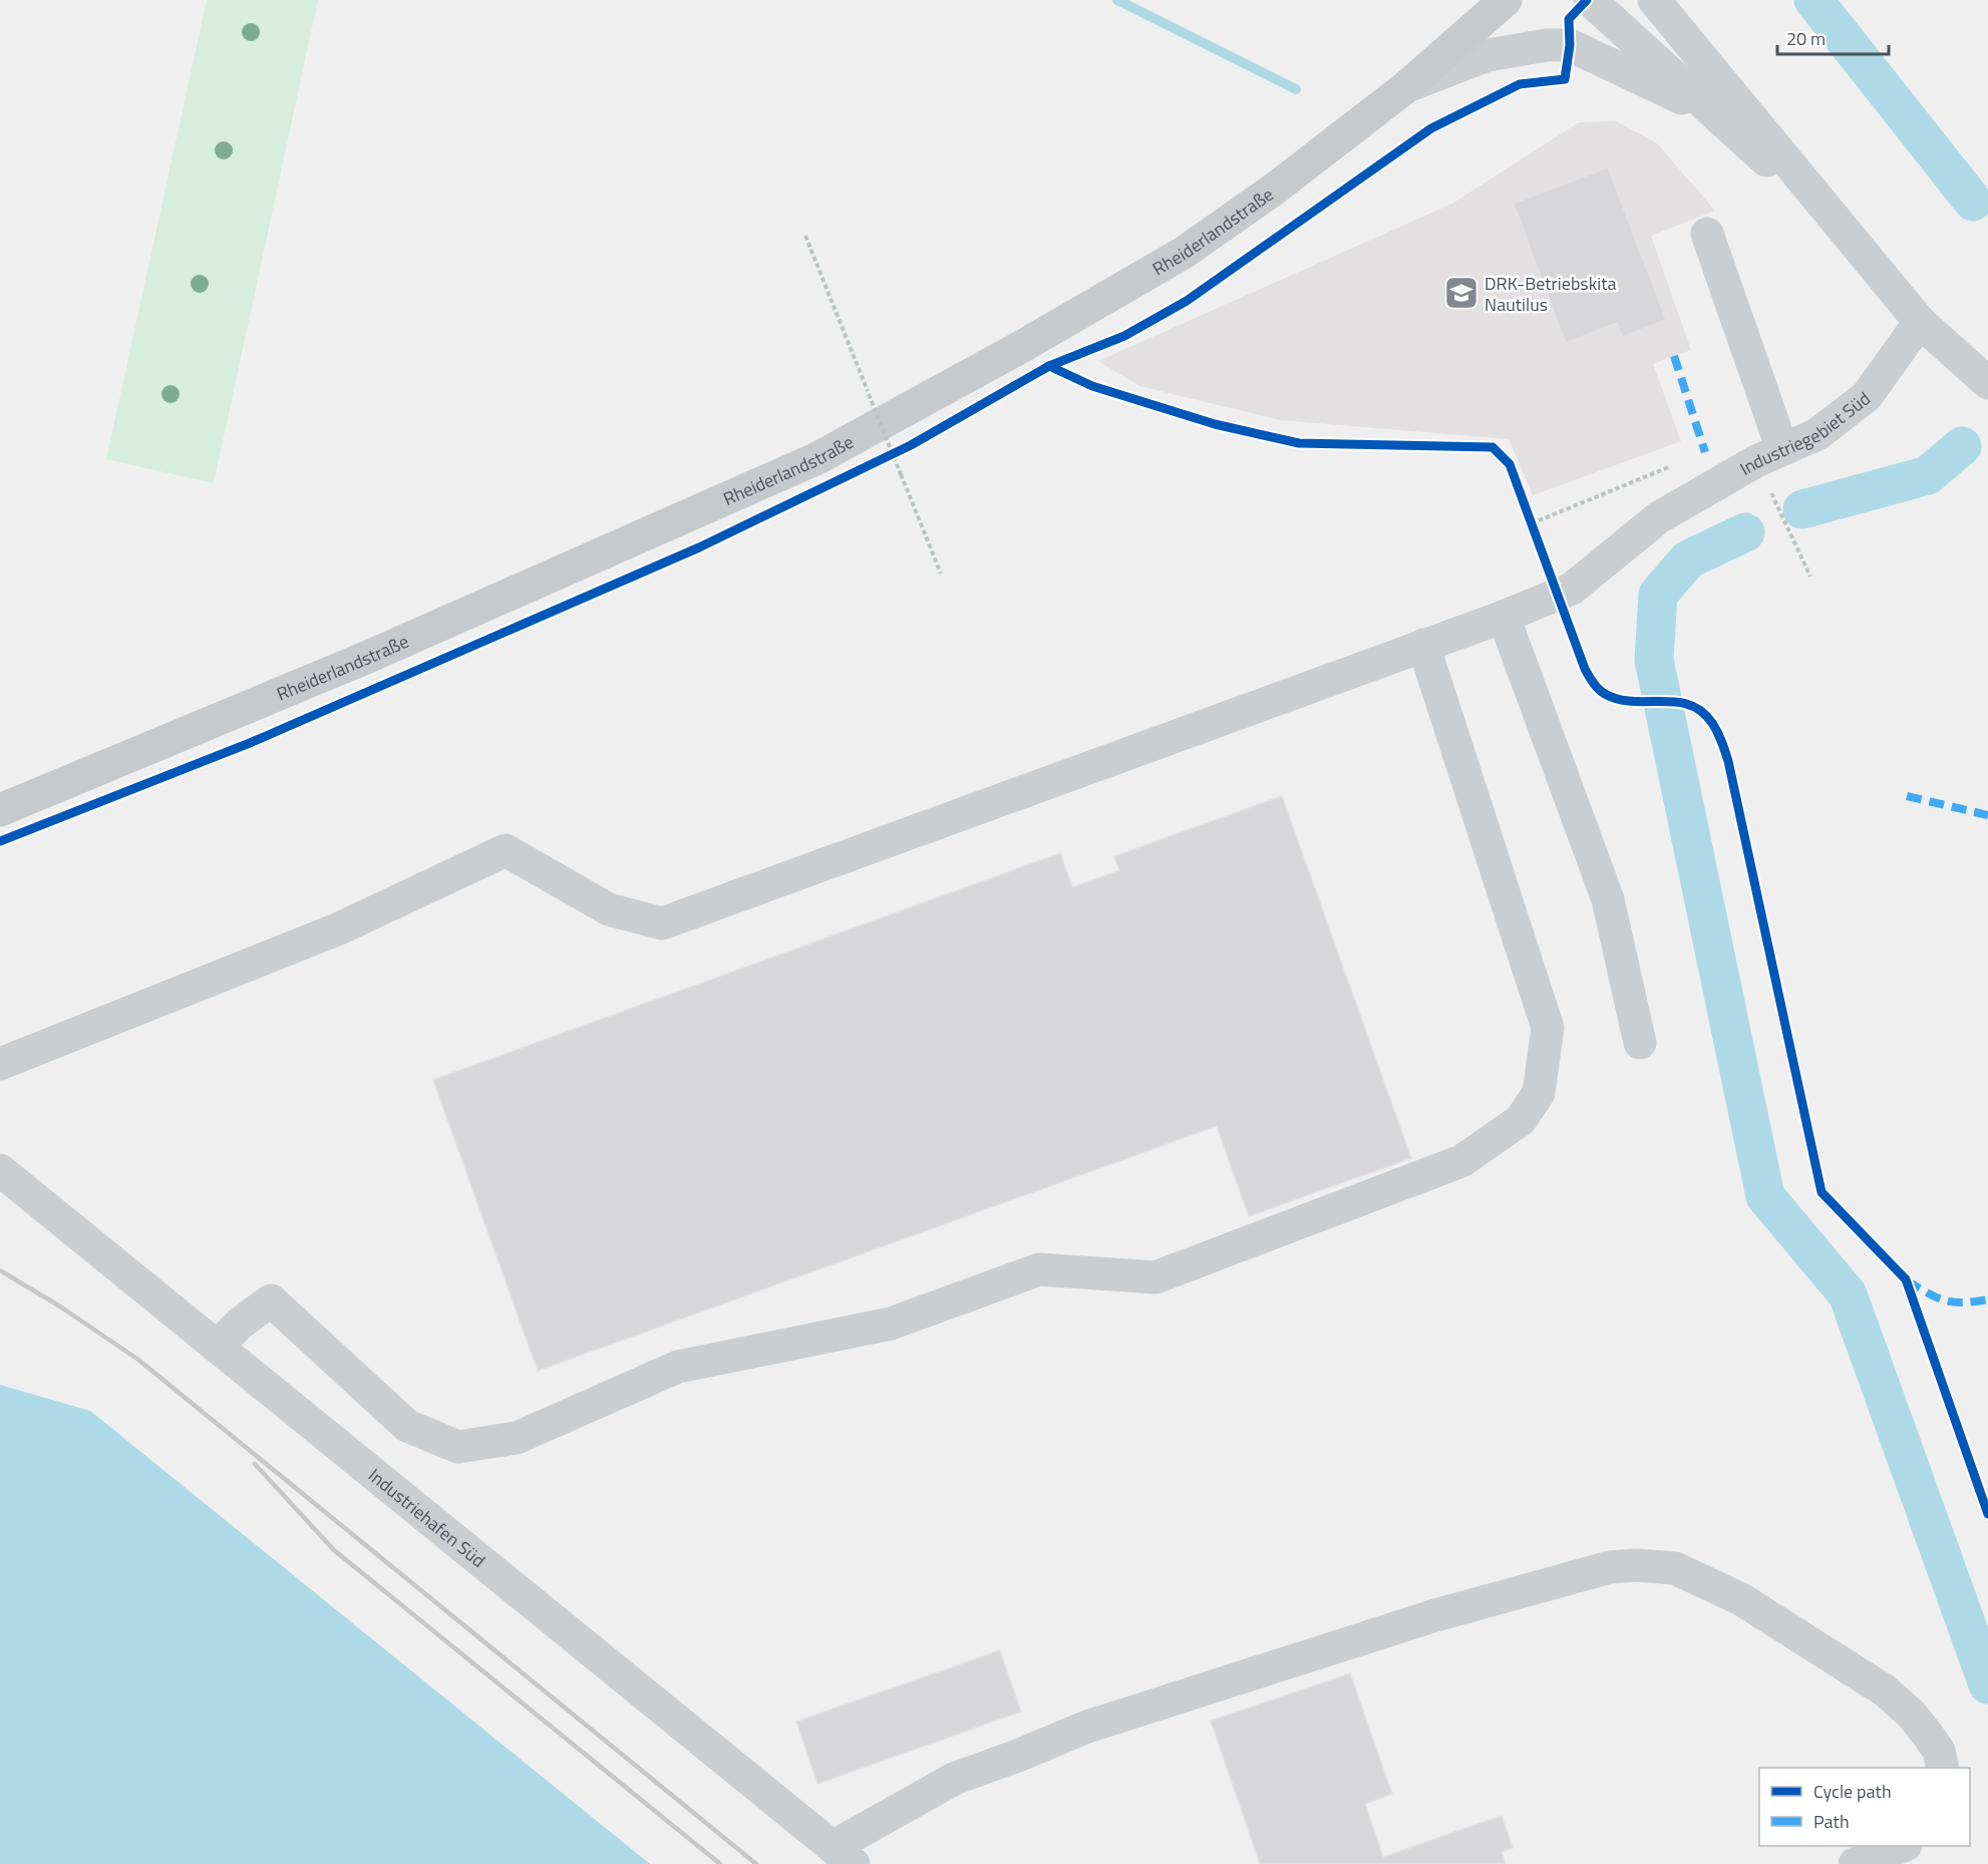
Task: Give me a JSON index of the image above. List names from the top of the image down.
{
  "streets": {
    "main road": ["Rheiderlandstraße"],
    "street": ["Industriegebiet Süd", "Industriehafen Süd"]
  },
  "places": {
    "school or university": ["DRK-Betriebskita Nautilus"]
  },
  "legend": ["Cycle path", "Path"],
  "scale_bar": "20 m"
}
